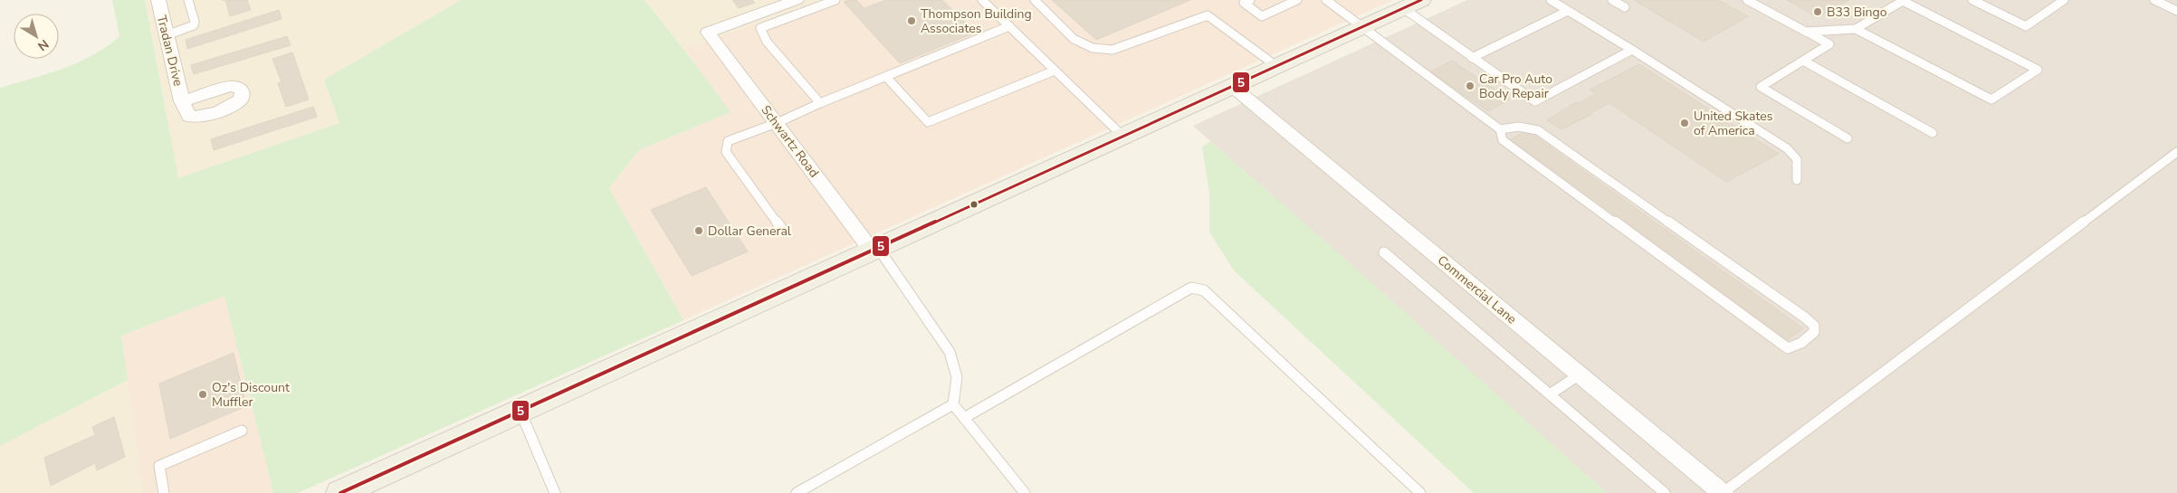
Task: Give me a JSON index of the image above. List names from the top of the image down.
{
  "streets": {
    "street": ["Tradan Drive", "Schwartz Road", "Commercial Lane"]
  },
  "places": [
    "B33 Bingo",
    "Thompson Building Associates",
    "Car Pro Auto Body Repair",
    "United Skates of America",
    "Dollar General",
    "Oz's Discount Muffler"
  ],
  "lines": ["transit line 5"],
  "north": "bottom right"
}
